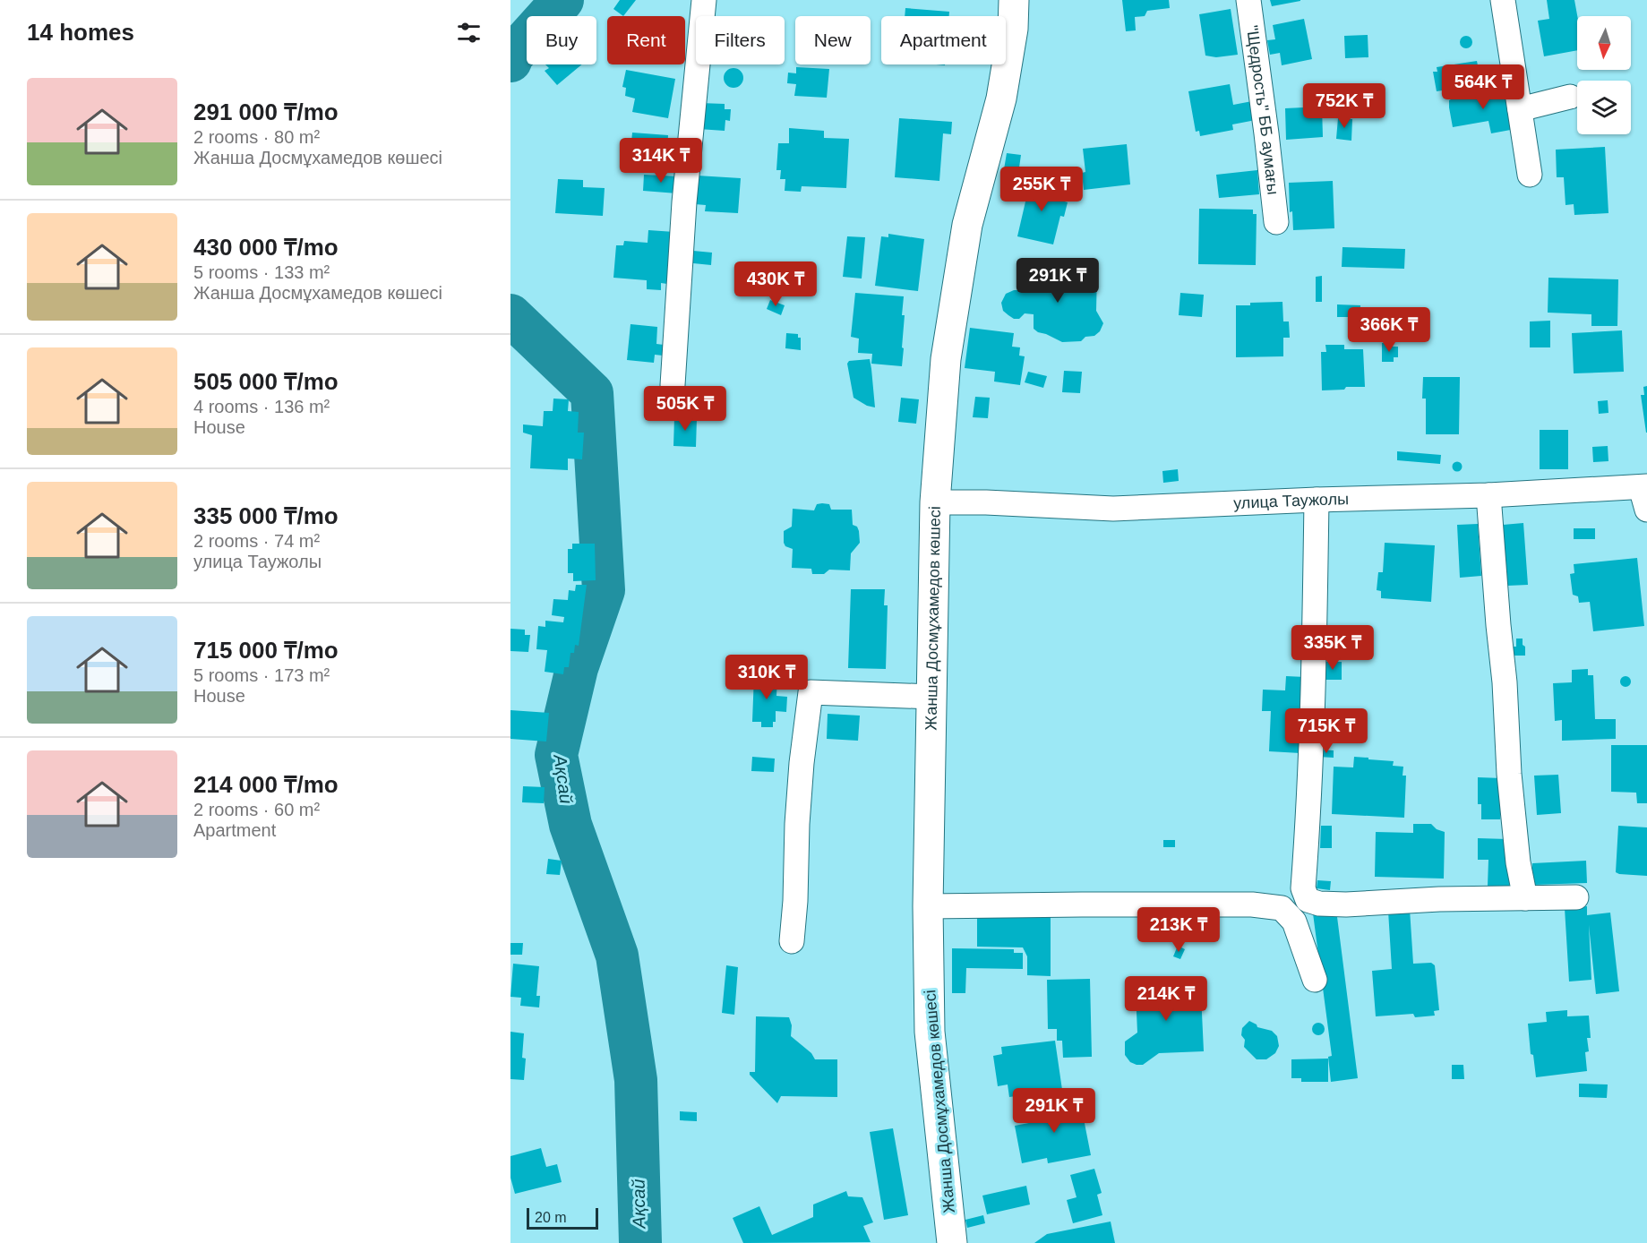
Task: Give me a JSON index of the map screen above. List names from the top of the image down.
{
  "streets": {
    "street": ["\"Щедрость\" ББ аумағы", "улица Таужолы", "Жанша Досмұхамедов көшесі"]
  },
  "crossings": [
    ["улица Таужолы", "Жанша Досмұхамедов көшесі"]
  ],
  "water": ["Ақсай"],
  "scale_bar": "20 m",
  "north": "bottom",
  "page": {
    "heading": "14 homes",
    "chip": [
      "Buy",
      "Rent",
      "Filters",
      "New",
      "Apartment"
    ],
    "list": [
      {
        "name": "291 000 ₸/mo",
        "note": "2 rooms · 80 m² · Жанша Досмұхамедов көшесі"
      },
      {
        "name": "430 000 ₸/mo",
        "note": "5 rooms · 133 m² · Жанша Досмұхамедов көшесі"
      },
      {
        "name": "505 000 ₸/mo",
        "note": "4 rooms · 136 m² · House"
      },
      {
        "name": "335 000 ₸/mo",
        "note": "2 rooms · 74 m² · улица Таужолы"
      },
      {
        "name": "715 000 ₸/mo",
        "note": "5 rooms · 173 m² · House"
      },
      {
        "name": "214 000 ₸/mo",
        "note": "2 rooms · 60 m² · Apartment"
      }
    ],
    "price": [
      "564K ₸",
      "752K ₸",
      "314K ₸",
      "255K ₸",
      "291K ₸",
      "430K ₸",
      "366K ₸",
      "505K ₸",
      "335K ₸",
      "310K ₸",
      "715K ₸",
      "213K ₸",
      "214K ₸",
      "291K ₸"
    ],
    "scale": "20 m"
  }
}
